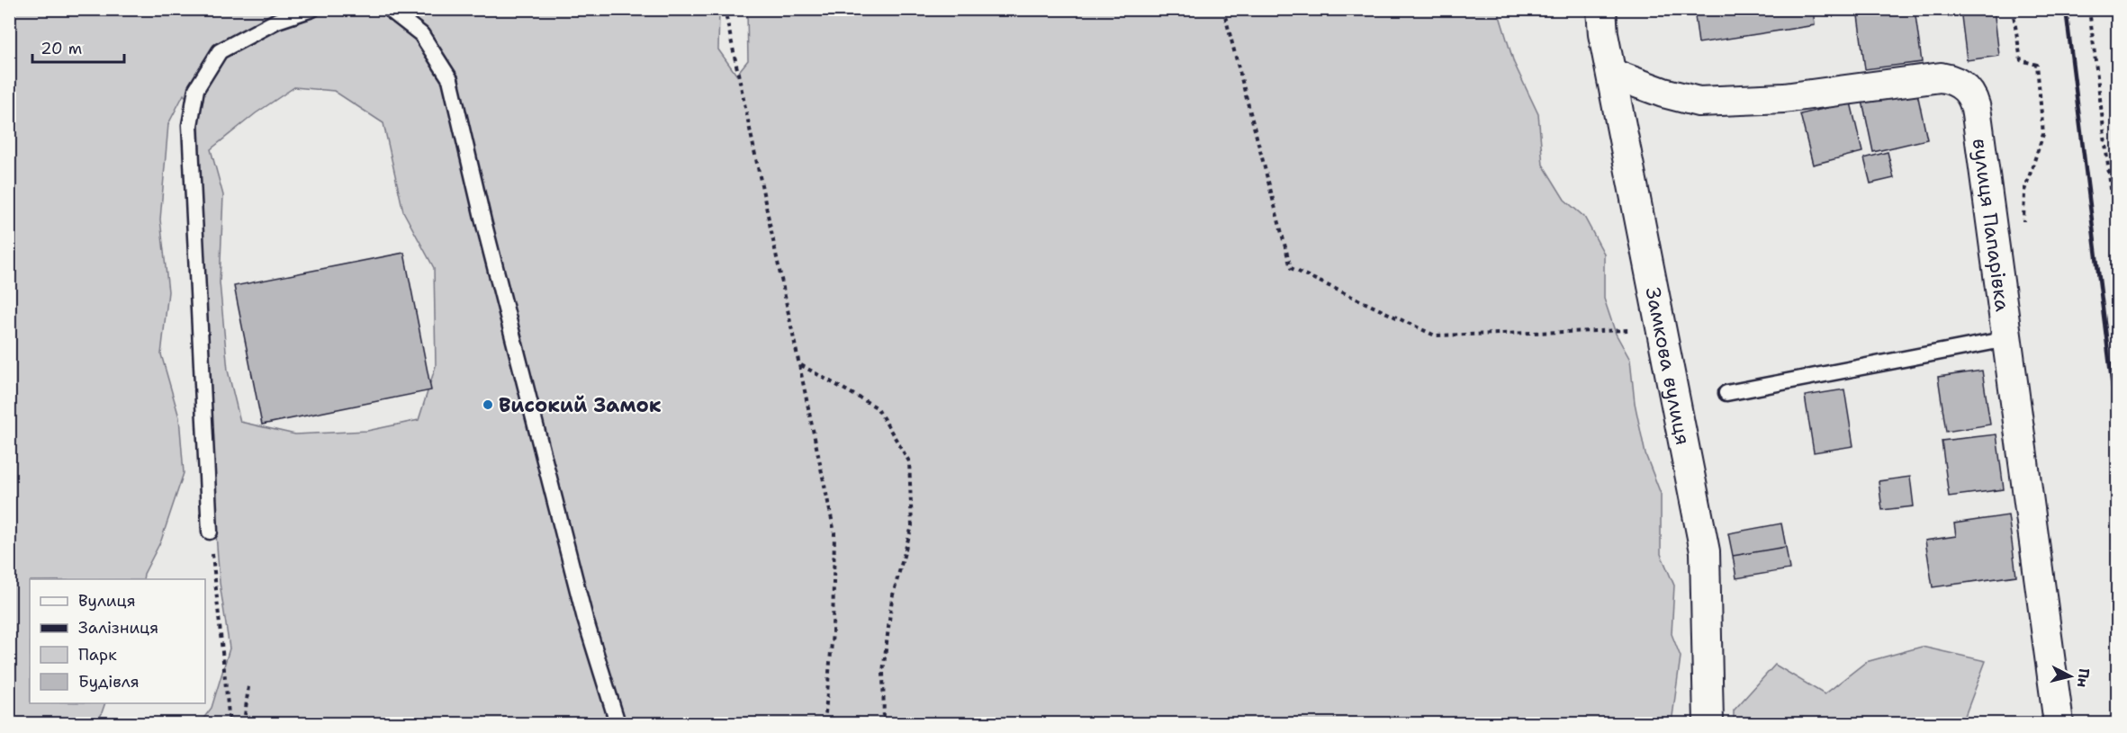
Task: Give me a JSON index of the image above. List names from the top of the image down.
{
  "streets": {
    "street": ["вулиця Папарівка", "Замкова вулиця"]
  },
  "crossings": [
    ["вулиця Папарівка", "Замкова вулиця"]
  ],
  "places": ["Високий Замок"],
  "legend": [
    "Вулиця",
    "Залізниця",
    "Парк",
    "Будівля"
  ],
  "scale_bar": "20 m",
  "north": "right"
}
